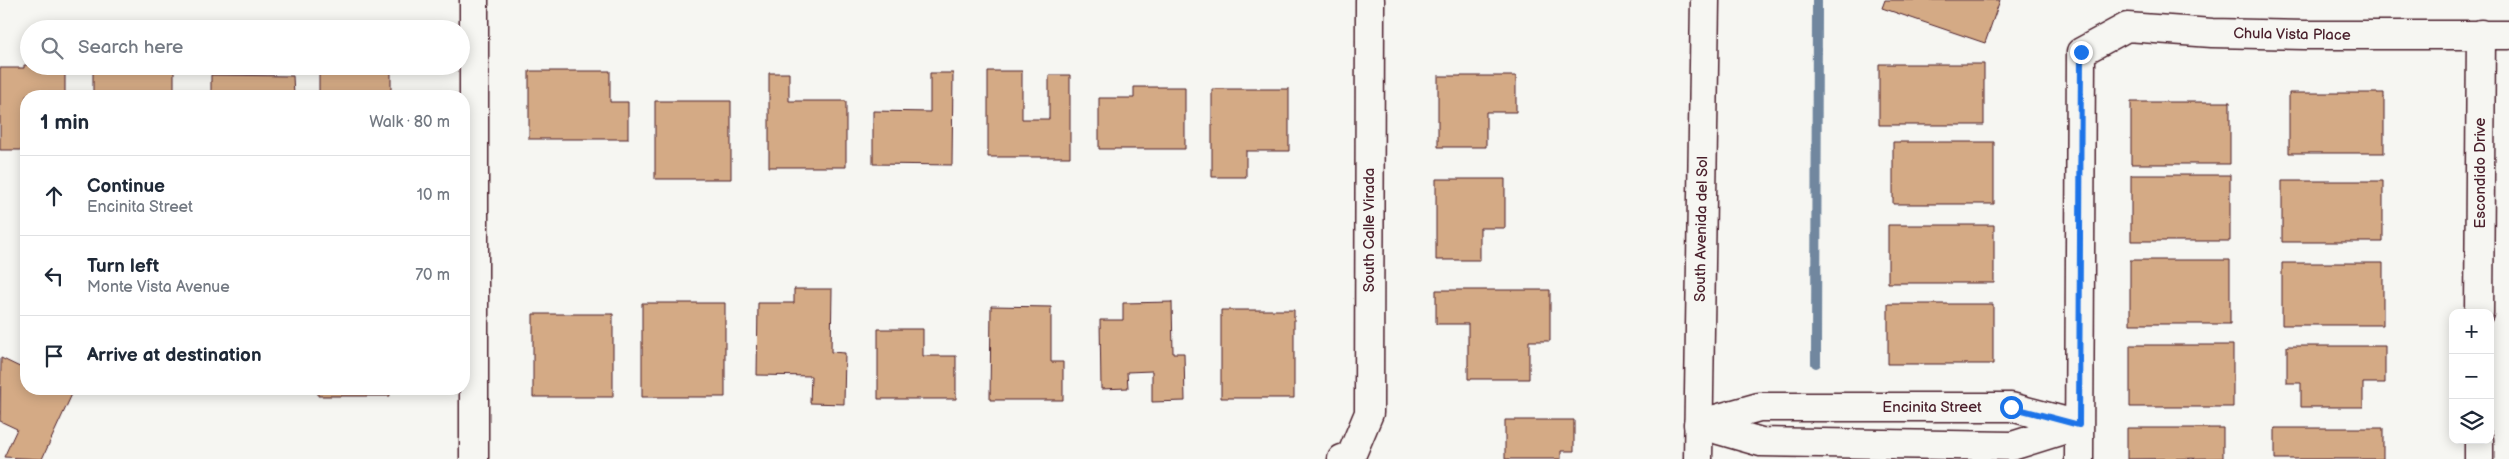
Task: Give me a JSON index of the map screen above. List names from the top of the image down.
{
  "streets": {
    "street": [
      "Chula Vista Place",
      "Escondido Drive",
      "South Avenida del Sol",
      "South Calle Virada",
      "Encinita Street"
    ]
  },
  "crossings": [
    ["Chula Vista Place", "Escondido Drive"],
    ["Chula Vista Place", "Encinita Street"],
    ["South Avenida del Sol", "Encinita Street"]
  ],
  "page": {
    "search": "Search here",
    "heading": ["1 min", "Walk · 80 m"],
    "list": [
      ["Continue", "Encinita Street", "10 m"],
      ["Turn left", "Monte Vista Avenue", "70 m"],
      "Arrive at destination"
    ],
    "map_buttons": ["+", "−"]
  }
}
